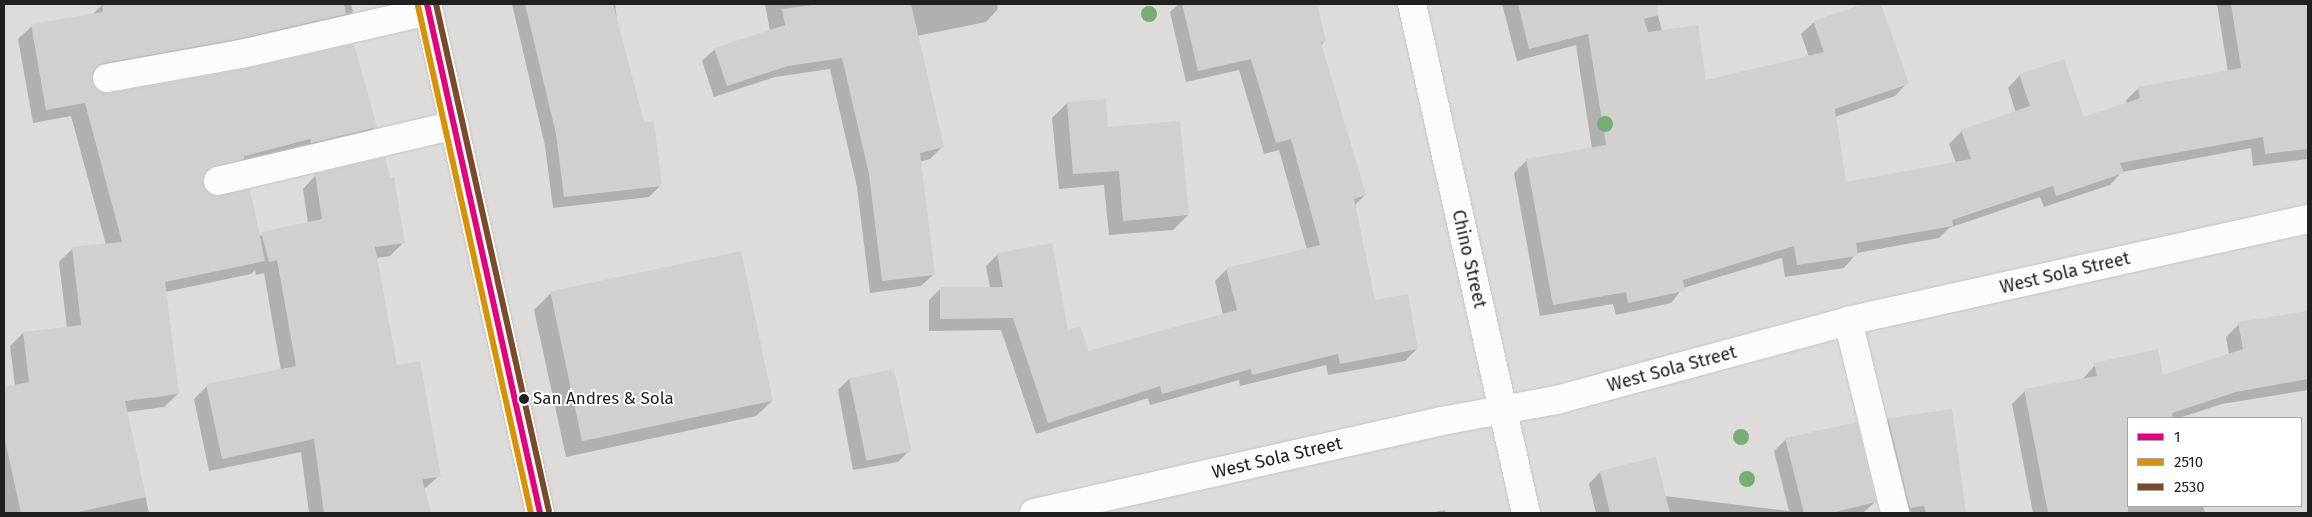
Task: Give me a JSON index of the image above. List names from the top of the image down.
{
  "streets": {
    "street": ["Chino Street", "West Sola Street"]
  },
  "crossings": [
    ["Chino Street", "West Sola Street"]
  ],
  "places": ["San Andres & Sola"],
  "lines": ["transit line 1", "transit line 2530", "transit line 2510"],
  "legend": ["1", "2510", "2530"]
}
